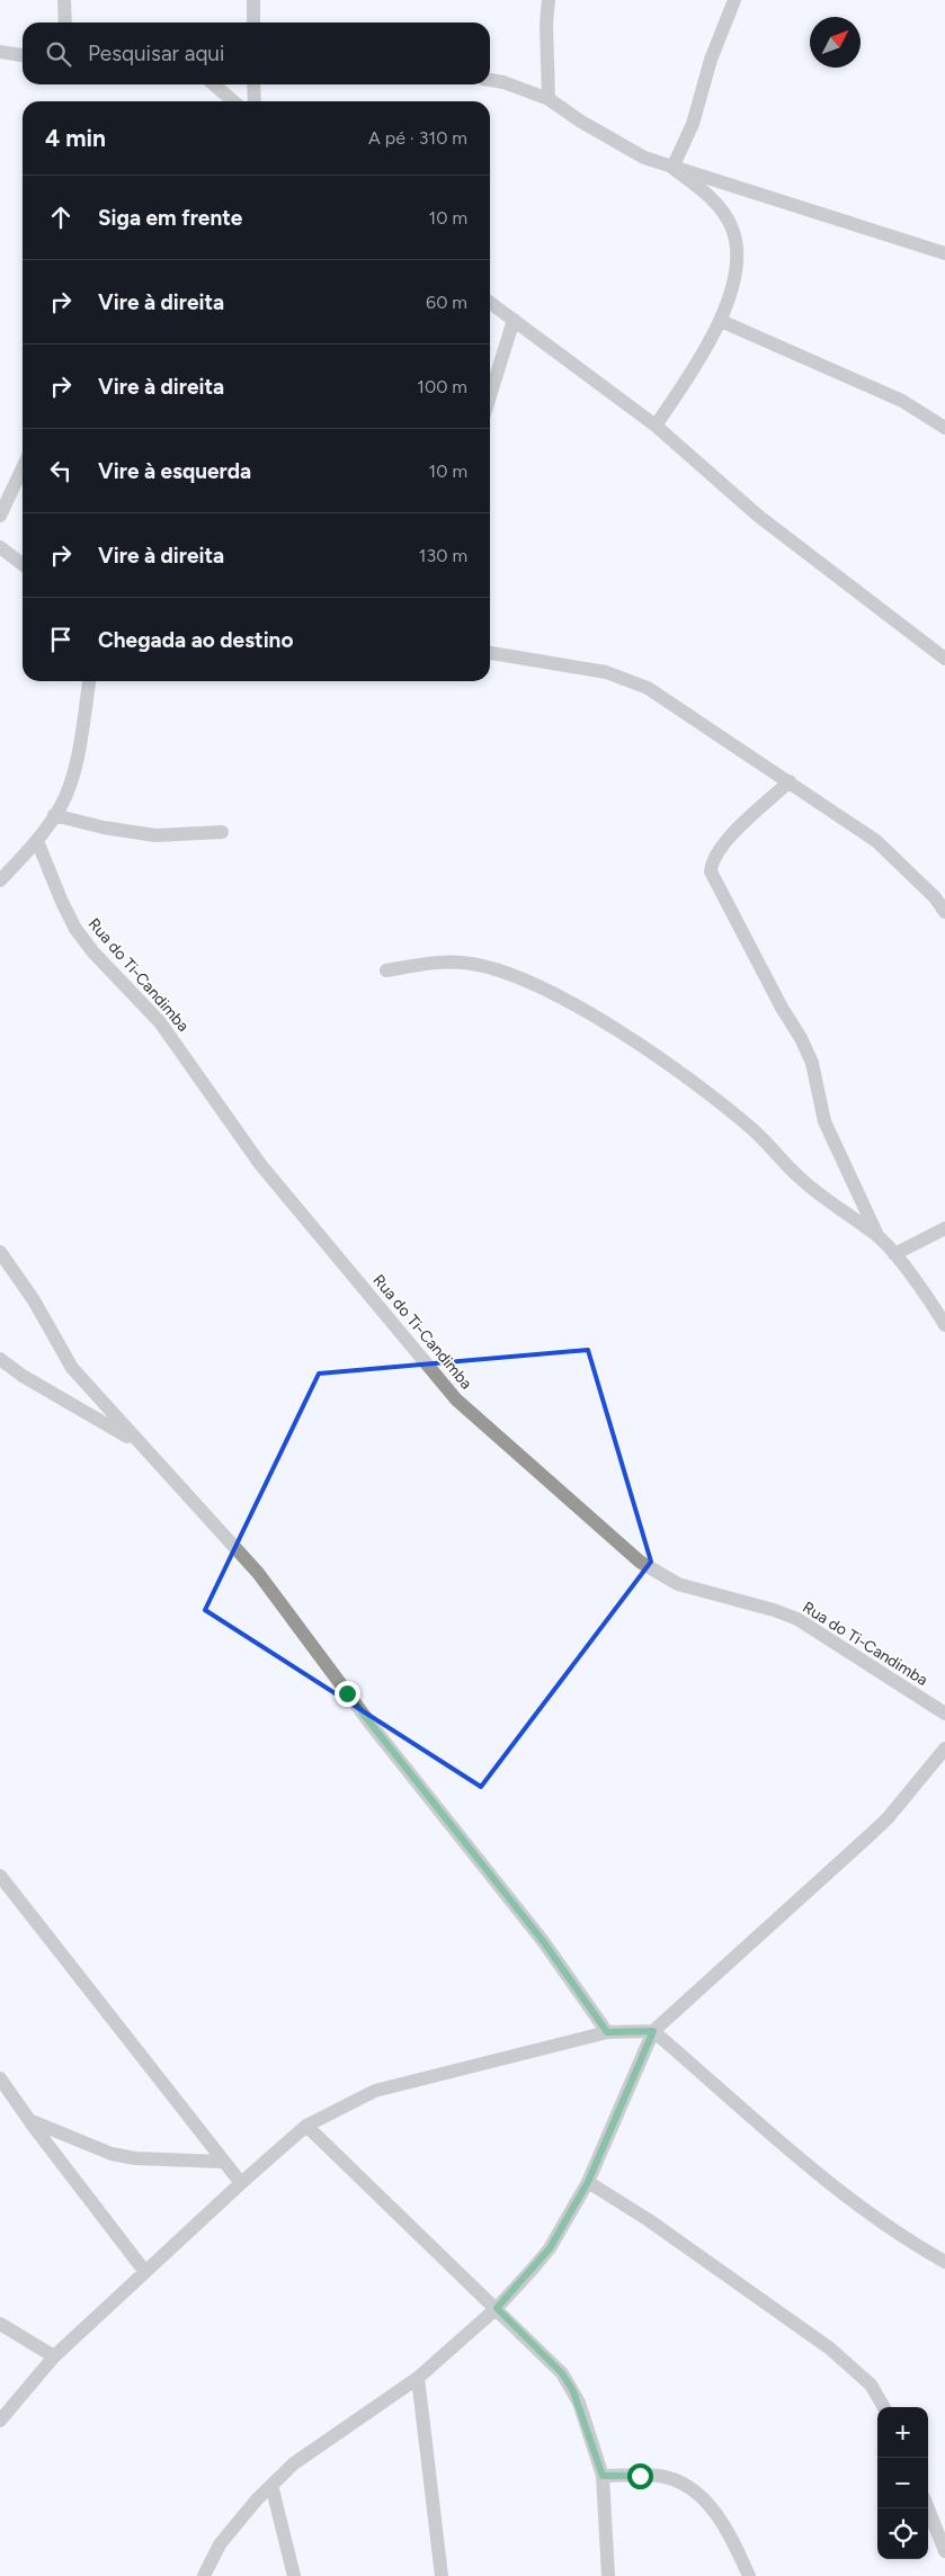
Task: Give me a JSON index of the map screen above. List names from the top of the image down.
{
  "streets": {
    "street": ["Rua do Ti-Candimba"]
  },
  "north": "top right",
  "page": {
    "search": "Pesquisar aqui",
    "heading": ["4 min", "A pé · 310 m"],
    "list": [
      ["Siga em frente", "10 m"],
      ["Vire à direita", "60 m"],
      ["Vire à direita", "100 m"],
      ["Vire à esquerda", "10 m"],
      ["Vire à direita", "130 m"],
      "Chegada ao destino"
    ],
    "map_buttons": ["+", "−"]
  }
}
